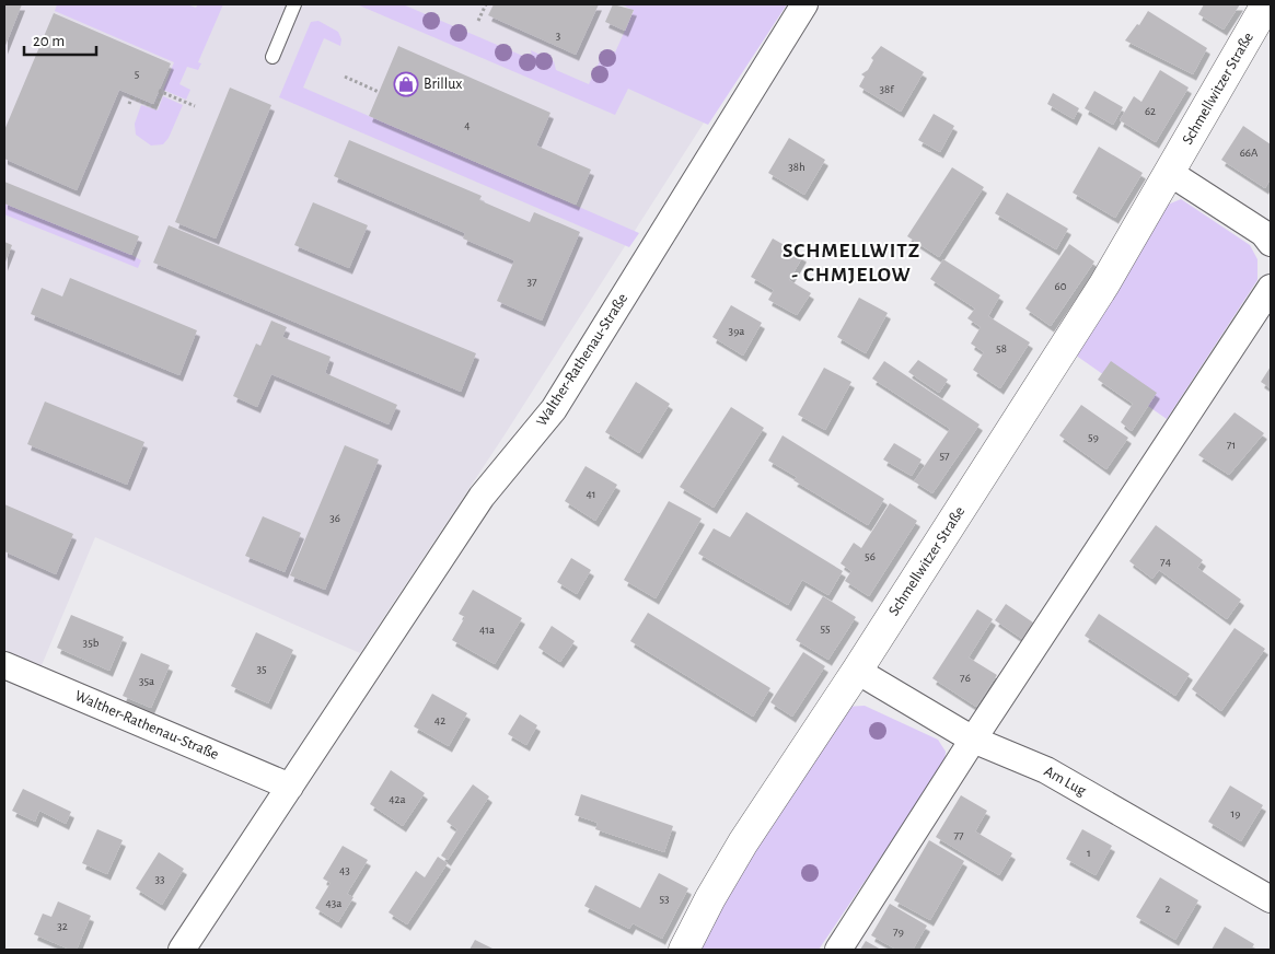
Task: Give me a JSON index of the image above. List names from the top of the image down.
{
  "streets": {
    "street": ["Schmellwitzer Straße", "Walther-Rathenau-Straße", "Am Lug"]
  },
  "crossings": [
    ["Schmellwitzer Straße", "Am Lug"]
  ],
  "districts": ["SCHMELLWITZ - CHMJELOW"],
  "places": {
    "shop": ["Brillux"]
  },
  "house_numbers": [
    "3",
    "5",
    "38f",
    "62",
    "4",
    "66A",
    "38h",
    "37",
    "60",
    "39a",
    "58",
    "59",
    "71",
    "57",
    "41",
    "36",
    "56",
    "74",
    "55",
    "41a",
    "35b",
    "35",
    "76",
    "35a",
    "42",
    "42a",
    "19",
    "77",
    "1",
    "43",
    "33",
    "53",
    "43a",
    "2",
    "32",
    "79"
  ],
  "scale_bar": "20 m"
}
